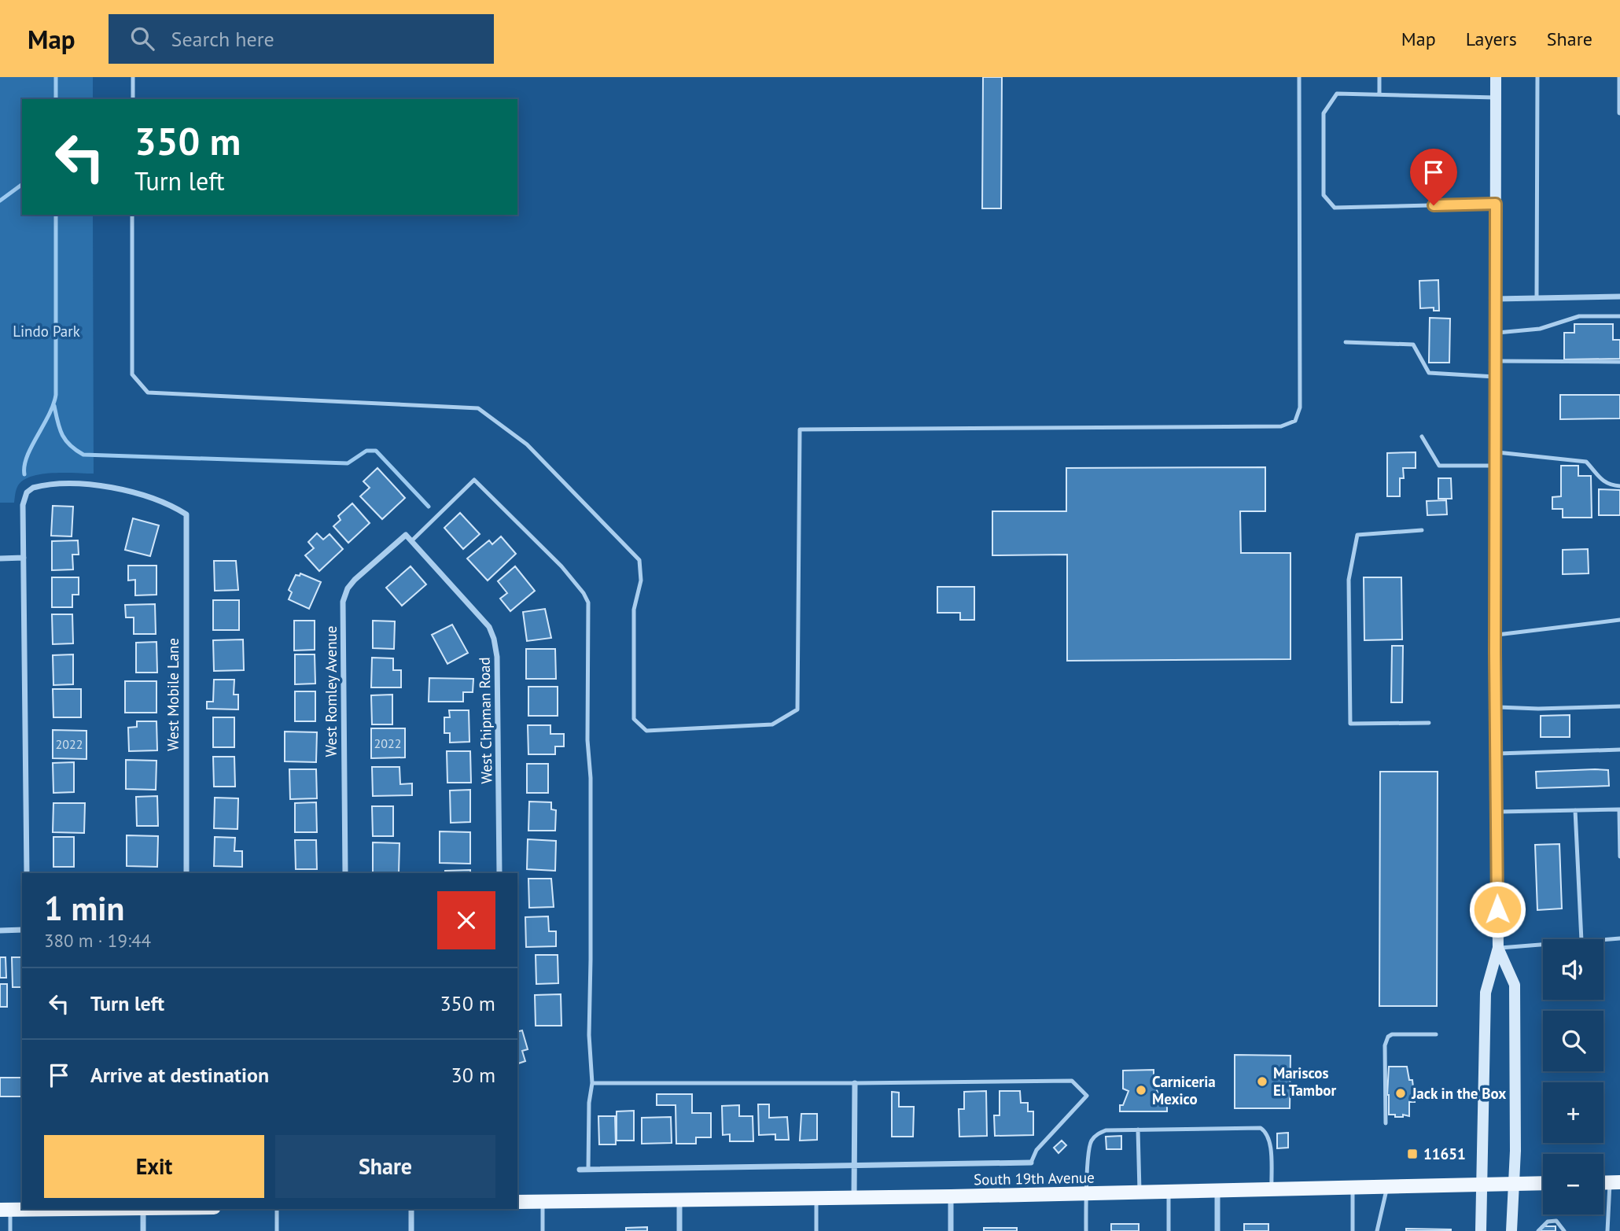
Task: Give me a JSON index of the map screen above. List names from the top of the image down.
{
  "streets": {
    "main road": ["South 19th Avenue"],
    "street": ["West Romley Avenue", "West Mobile Lane", "West Chipman Road"]
  },
  "crossings": [
    ["West Romley Avenue", "West Chipman Road"]
  ],
  "parks": ["Lindo Park"],
  "places": {
    "other": ["Mariscos El Tambor", "Carniceria Mexico", "Jack in the Box"],
    "transit": ["11651"]
  },
  "house_numbers": ["2022", "2022"],
  "page": {
    "header": "Map",
    "search": "Search here",
    "nav": ["Map", "Layers", "Share"],
    "turn": ["350 m", "Turn left"],
    "heading": ["1 min", "380 m · 19:44"],
    "map_buttons": ["+", "−"],
    "list": [
      {
        "name": "Turn left",
        "value": "350 m"
      },
      {
        "name": "Arrive at destination",
        "value": "30 m"
      }
    ],
    "buttons": ["Exit", "Share"]
  }
}
